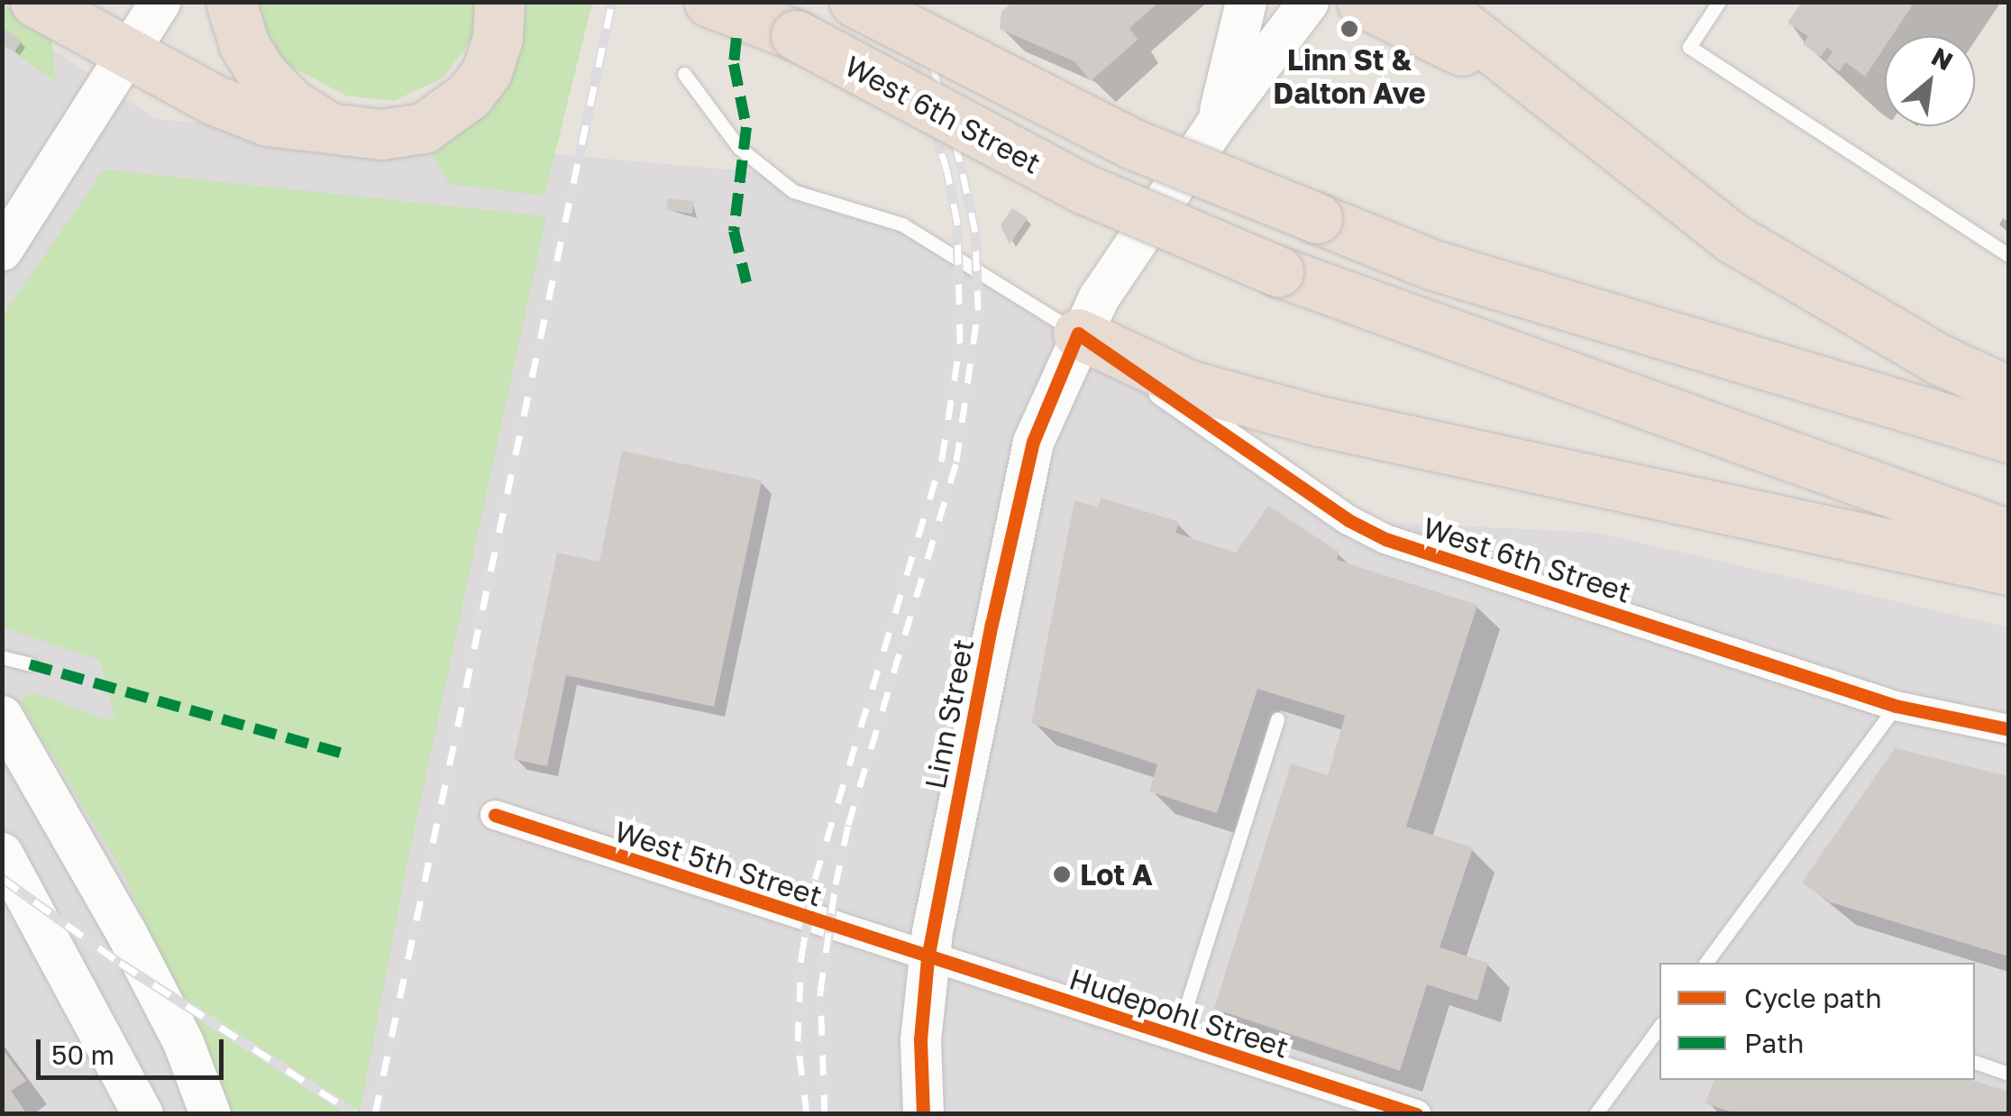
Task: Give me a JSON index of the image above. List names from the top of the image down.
{
  "streets": {
    "highway": ["West 6th Street"],
    "main road": ["Linn Street"],
    "street": ["West 5th Street", "Hudepohl Street"]
  },
  "crossings": [
    ["West 6th Street", "Linn Street"],
    ["Linn Street", "West 5th Street"],
    ["Linn Street", "Hudepohl Street"],
    ["West 5th Street", "Hudepohl Street"]
  ],
  "places": ["Linn St & Dalton Ave", "Lot A"],
  "legend": ["Cycle path", "Path"],
  "scale_bar": "50 m",
  "north": "top right"
}
